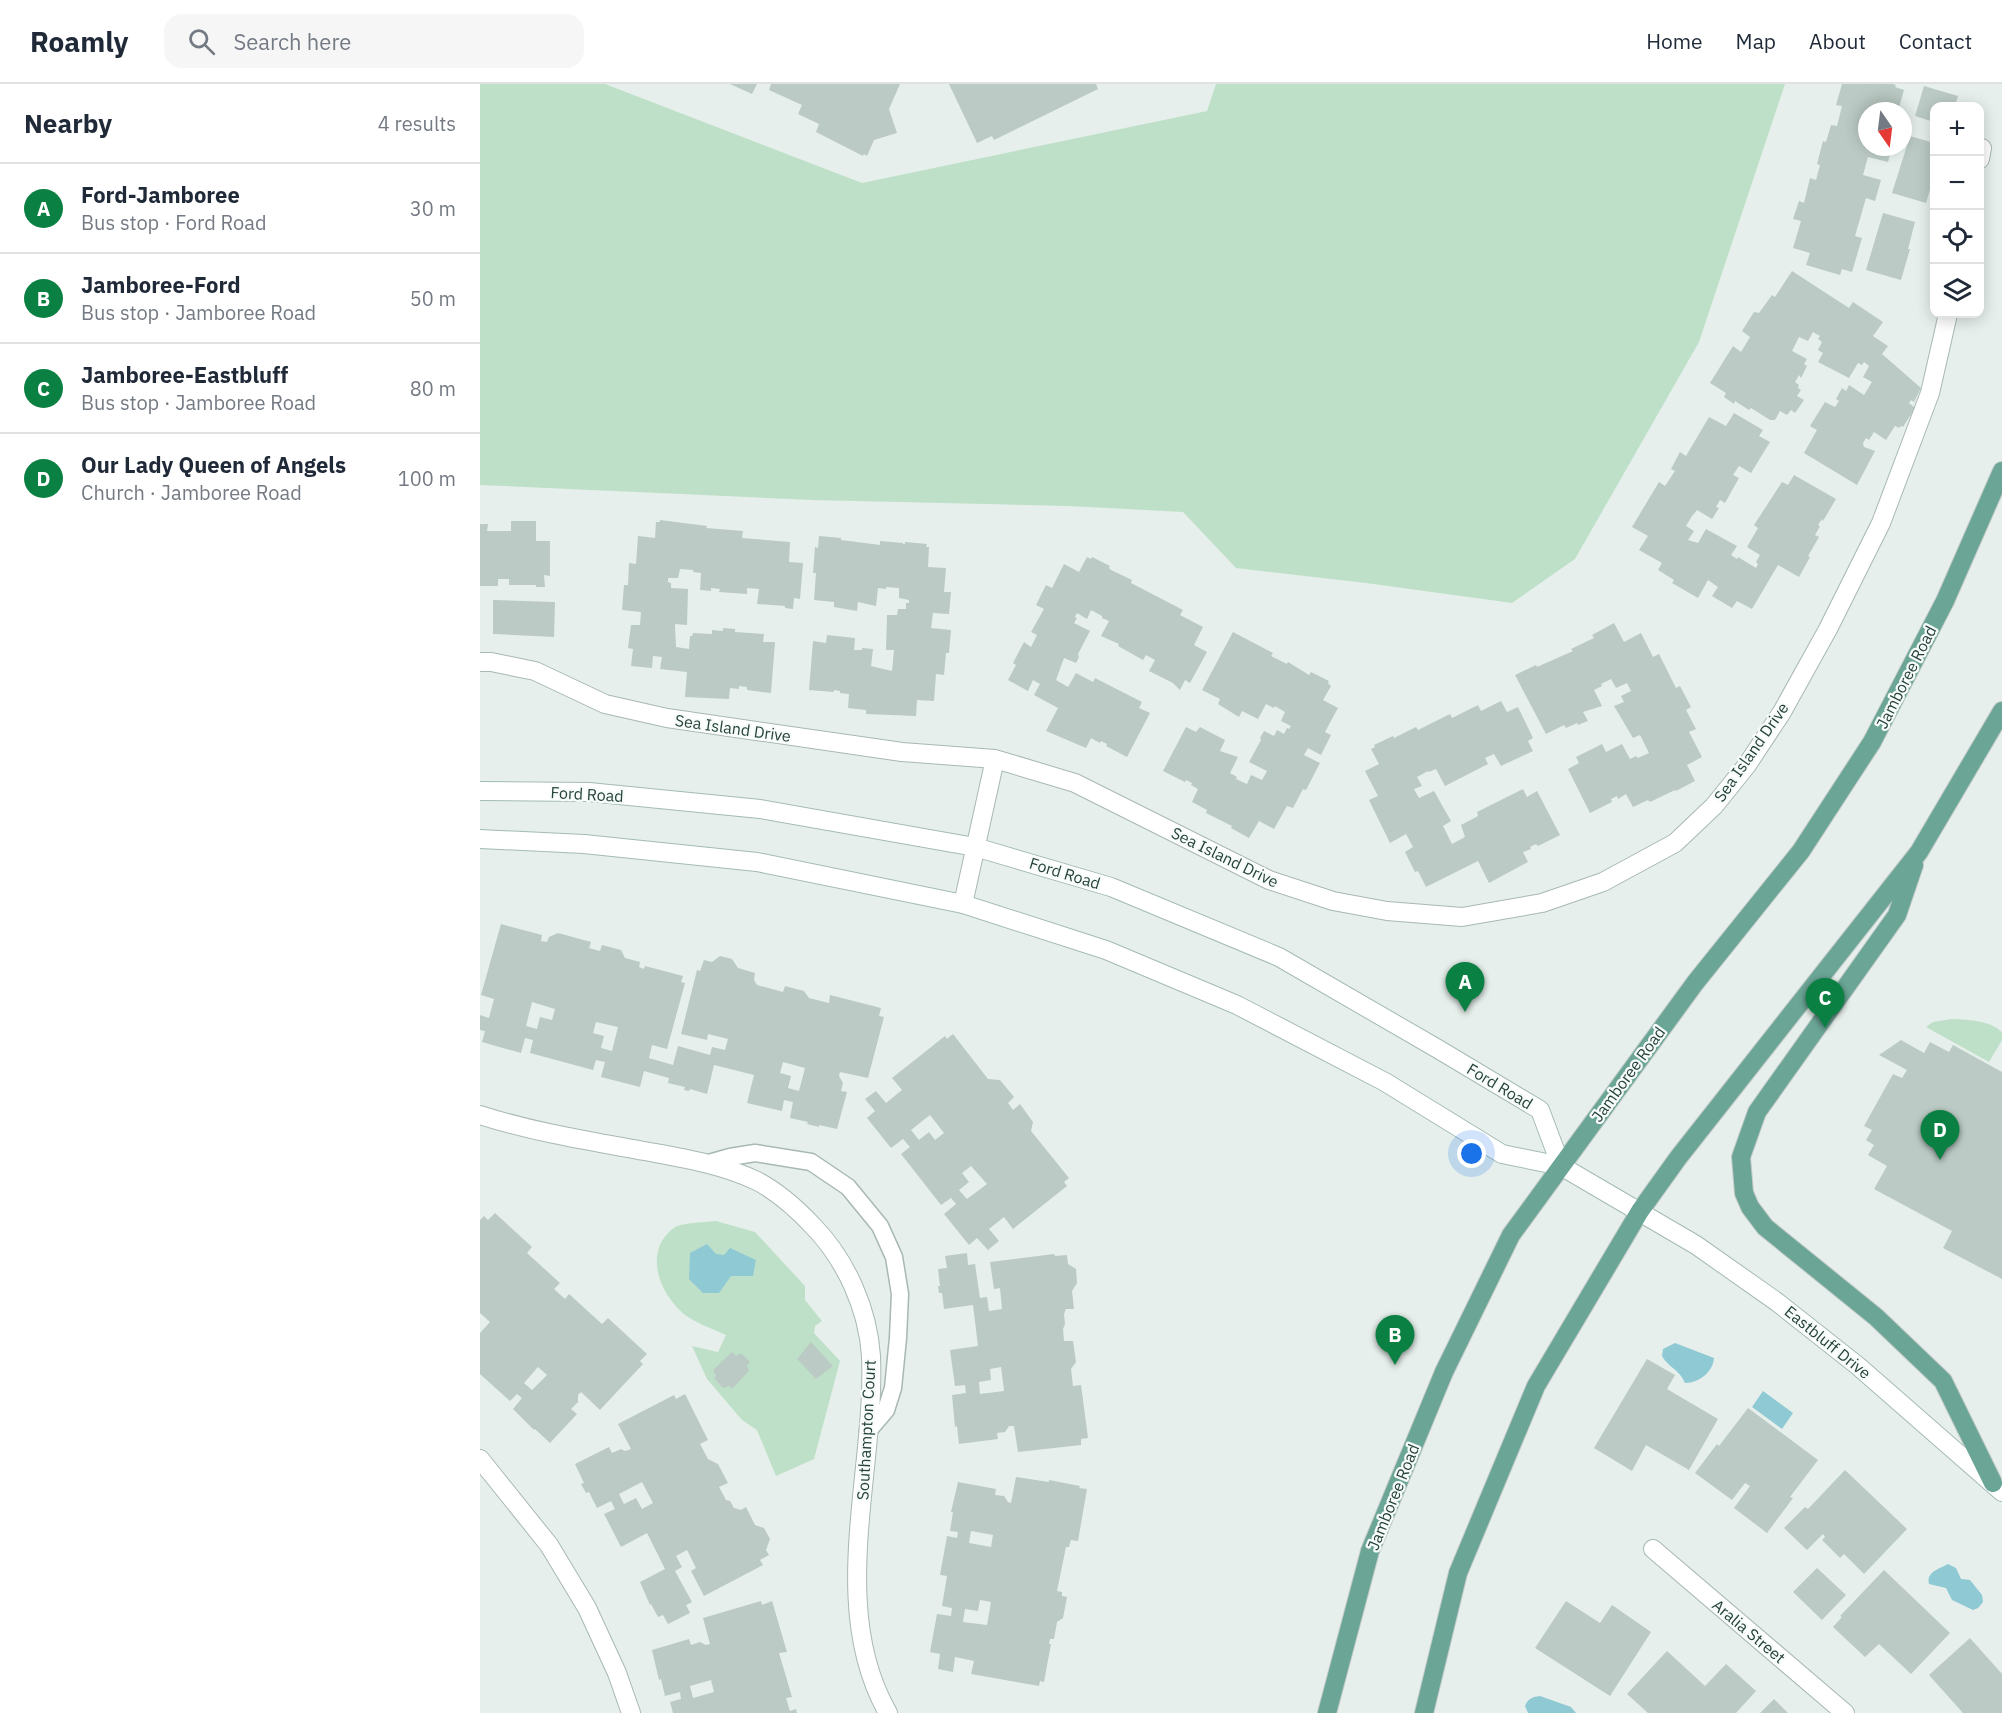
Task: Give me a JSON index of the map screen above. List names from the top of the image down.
{
  "streets": {
    "main road": ["Jamboree Road"],
    "street": [
      "Sea Island Drive",
      "Ford Road",
      "Eastbluff Drive",
      "Southampton Court",
      "Aralia Street"
    ]
  },
  "crossings": [
    ["Jamboree Road", "Ford Road"]
  ],
  "north": "bottom",
  "page": {
    "header": "Roamly",
    "search": "Search here",
    "nav": [
      "Home",
      "Map",
      "About",
      "Contact"
    ],
    "heading": ["Nearby", "4 results"],
    "map_buttons": ["+", "−"],
    "list": [
      {
        "mark": "A",
        "name": "Ford-Jamboree",
        "note": "Bus stop · Ford Road",
        "value": "30 m"
      },
      {
        "mark": "B",
        "name": "Jamboree-Ford",
        "note": "Bus stop · Jamboree Road",
        "value": "50 m"
      },
      {
        "mark": "C",
        "name": "Jamboree-Eastbluff",
        "note": "Bus stop · Jamboree Road",
        "value": "80 m"
      },
      {
        "mark": "D",
        "name": "Our Lady Queen of Angels",
        "note": "Church · Jamboree Road",
        "value": "100 m"
      }
    ],
    "pins": [
      "A",
      "C",
      "D",
      "B"
    ]
  }
}
